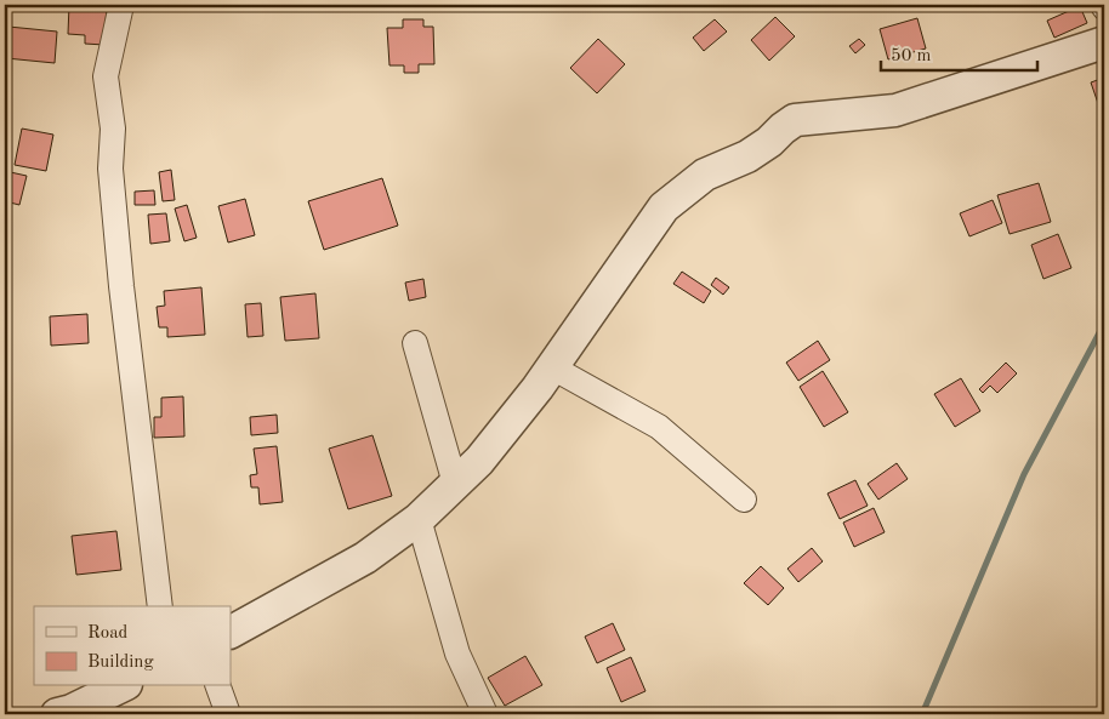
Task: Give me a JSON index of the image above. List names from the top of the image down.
{
  "legend": ["Road", "Building"],
  "scale_bar": "50 m"
}
